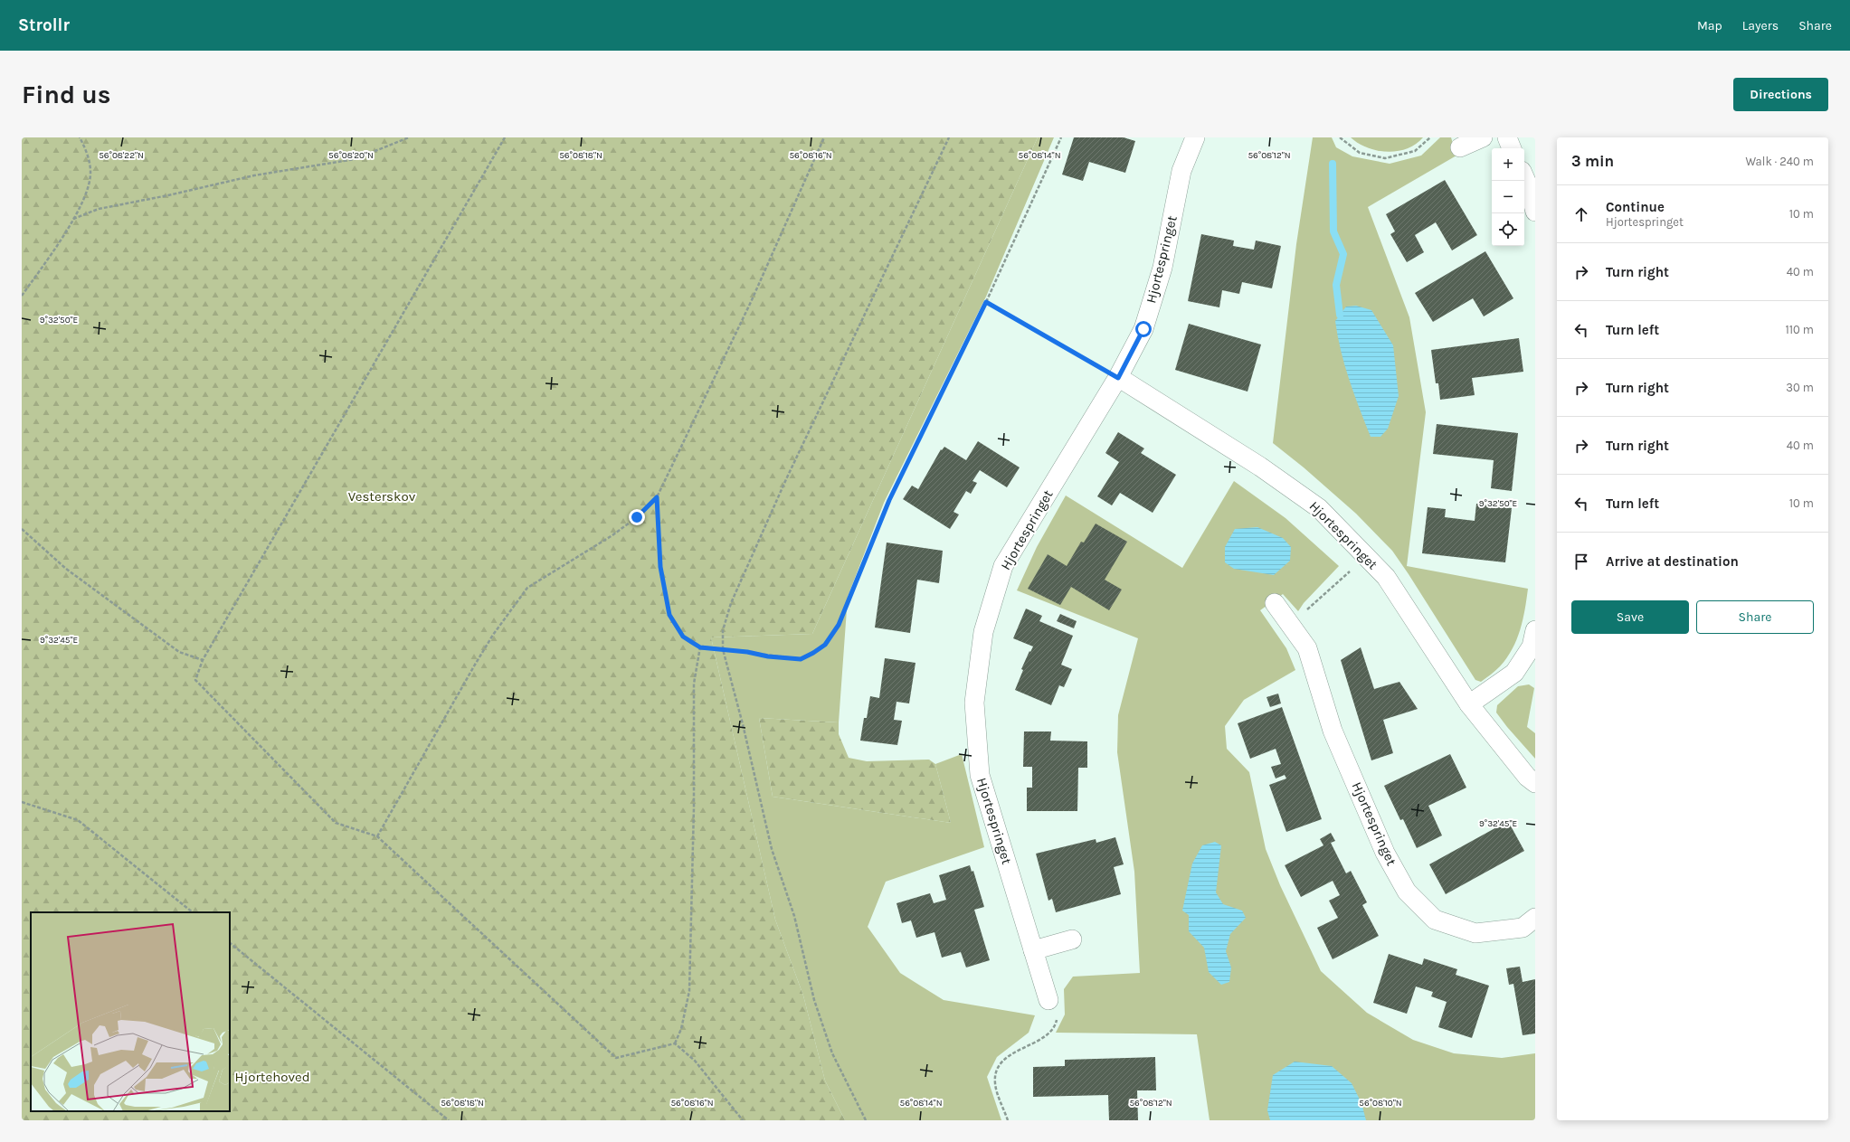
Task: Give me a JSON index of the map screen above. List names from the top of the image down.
{
  "streets": {
    "street": ["Hjortespringet"]
  },
  "parks": ["Vesterskov", "Hjortehoved"],
  "page": {
    "header": "Strollr",
    "nav": ["Map", "Layers", "Share"],
    "buttons": [
      "Directions",
      ["Save", "Share"]
    ],
    "title": "Find us",
    "heading": ["3 min", "Walk · 240 m"],
    "map_buttons": ["+", "−"],
    "list": [
      ["Continue", "Hjortespringet", "10 m"],
      ["Turn right", "40 m"],
      ["Turn left", "110 m"],
      ["Turn right", "30 m"],
      ["Turn right", "40 m"],
      ["Turn left", "10 m"],
      "Arrive at destination"
    ]
  },
  "coordinates": [
    "56°08'22\"N",
    "56°08'20\"N",
    "56°08'18\"N",
    "56°08'16\"N",
    "56°08'14\"N",
    "56°08'12\"N",
    "9°32'50\"E",
    "9°32'45\"E",
    "56°08'10\"N"
  ]
}
